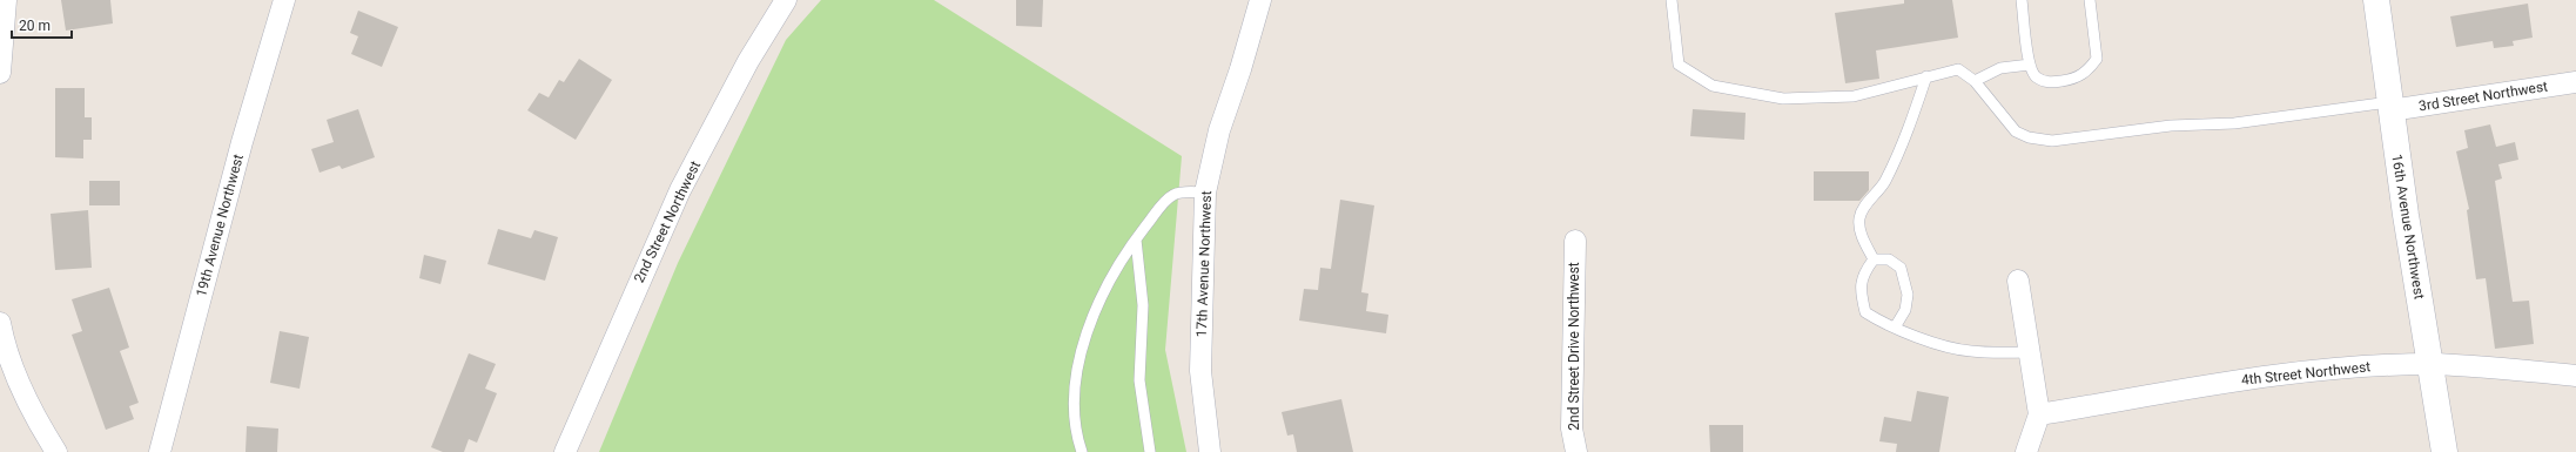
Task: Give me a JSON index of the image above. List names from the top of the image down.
{
  "streets": {
    "main road": ["16th Avenue Northwest"],
    "street": [
      "3rd Street Northwest",
      "2nd Street Northwest",
      "19th Avenue Northwest",
      "17th Avenue Northwest",
      "2nd Street Drive Northwest",
      "4th Street Northwest"
    ]
  },
  "crossings": [
    ["3rd Street Northwest", "16th Avenue Northwest"],
    ["16th Avenue Northwest", "4th Street Northwest"]
  ],
  "scale_bar": "20 m"
}
